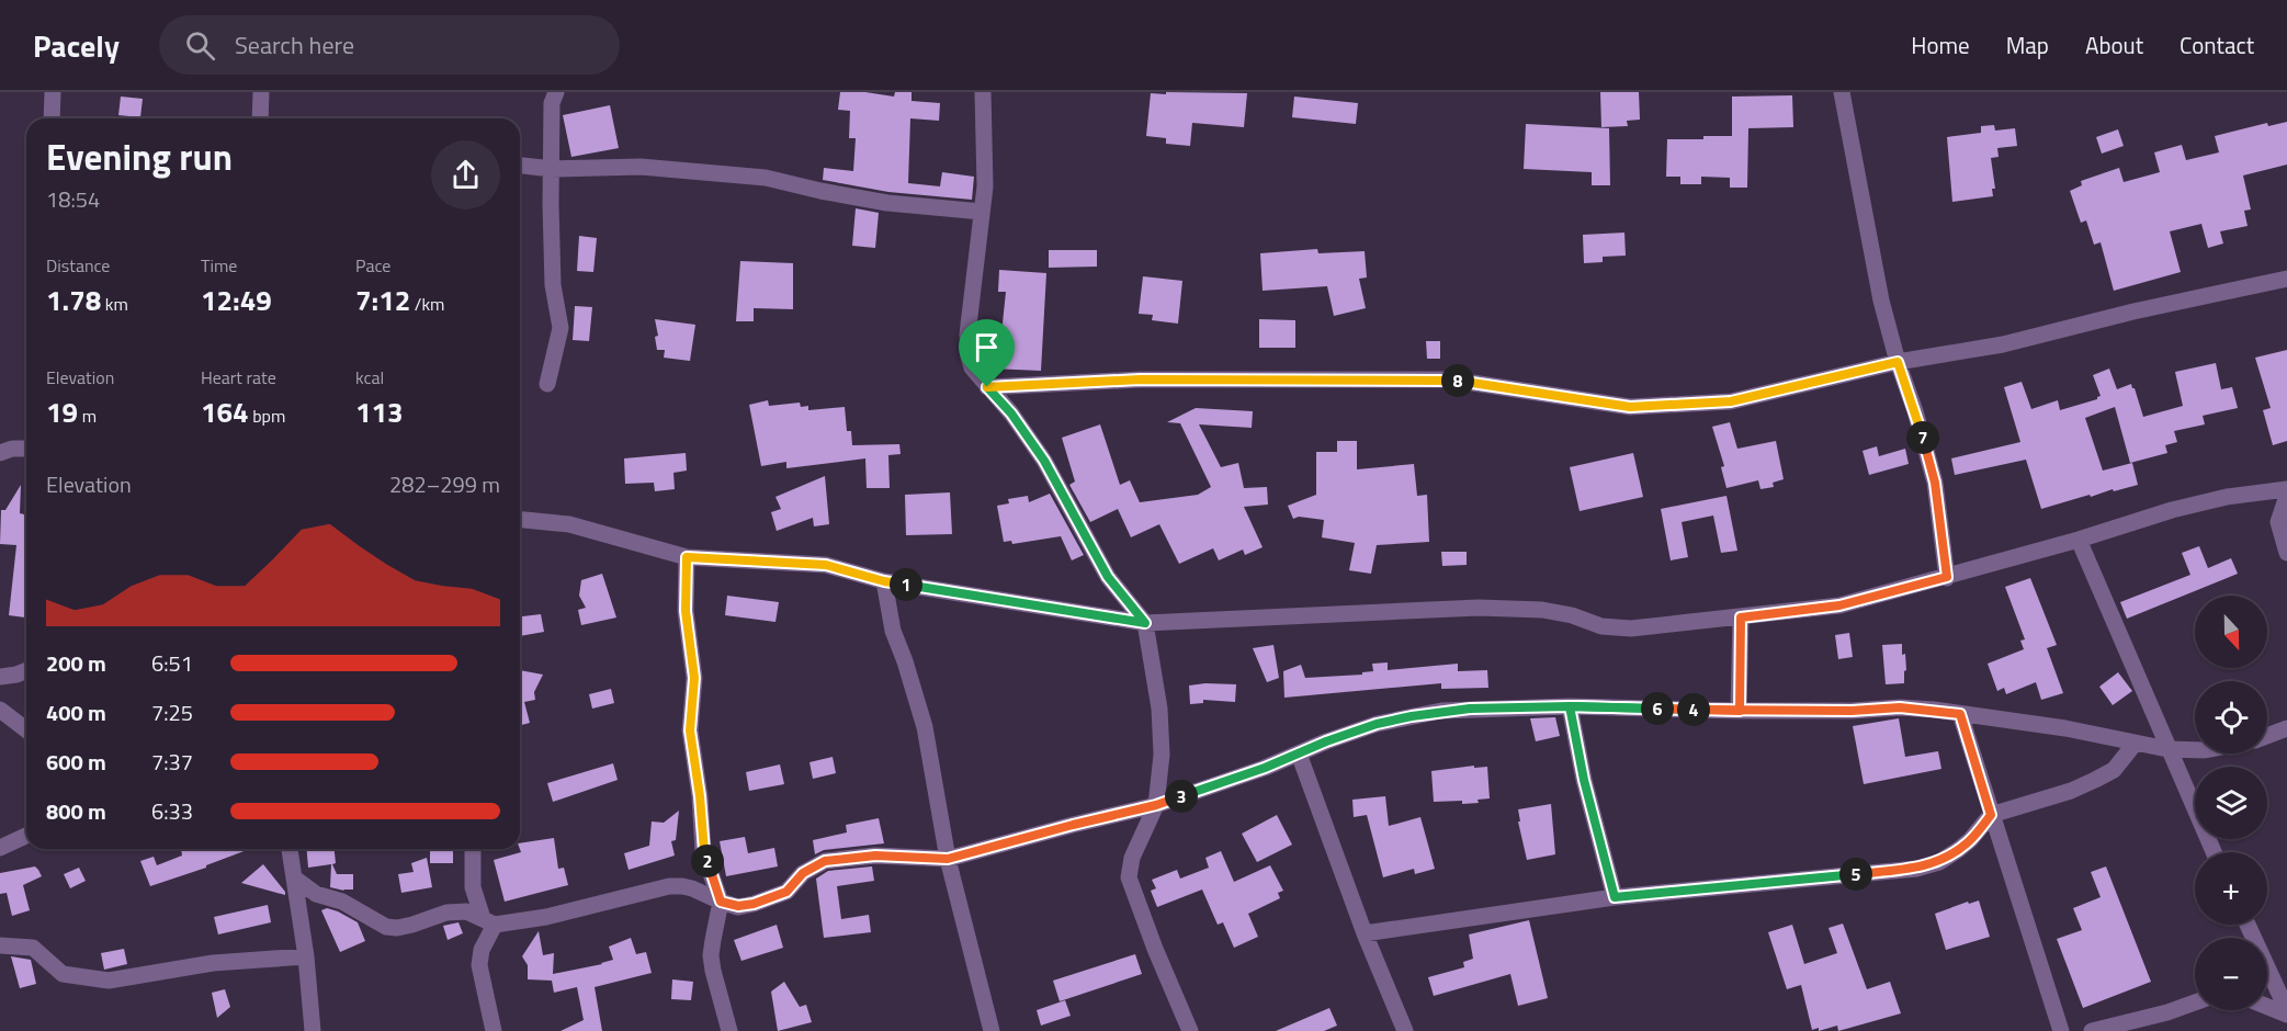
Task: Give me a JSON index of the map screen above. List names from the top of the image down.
{
  "north": "bottom",
  "page": {
    "header": "Pacely",
    "search": "Search here",
    "nav": [
      "Home",
      "Map",
      "About",
      "Contact"
    ],
    "heading": ["Evening run", "18:54"],
    "stats": [
      ["Distance", "1.78 km"],
      ["Time", "12:49"],
      ["Pace", "7:12 /km"],
      ["Elevation", "19 m"],
      ["Heart rate", "164 bpm"],
      ["kcal", "113"]
    ],
    "pins": [
      "8",
      "7",
      "1",
      "6",
      "4",
      "3",
      "2",
      "5"
    ],
    "chart": ["Elevation", "282–299 m"],
    "map_buttons": ["+", "−"],
    "list": [
      {
        "name": "200 m",
        "note": "6:51"
      },
      {
        "name": "400 m",
        "note": "7:25"
      },
      {
        "name": "600 m",
        "note": "7:37"
      },
      {
        "name": "800 m",
        "note": "6:33"
      }
    ]
  }
}
